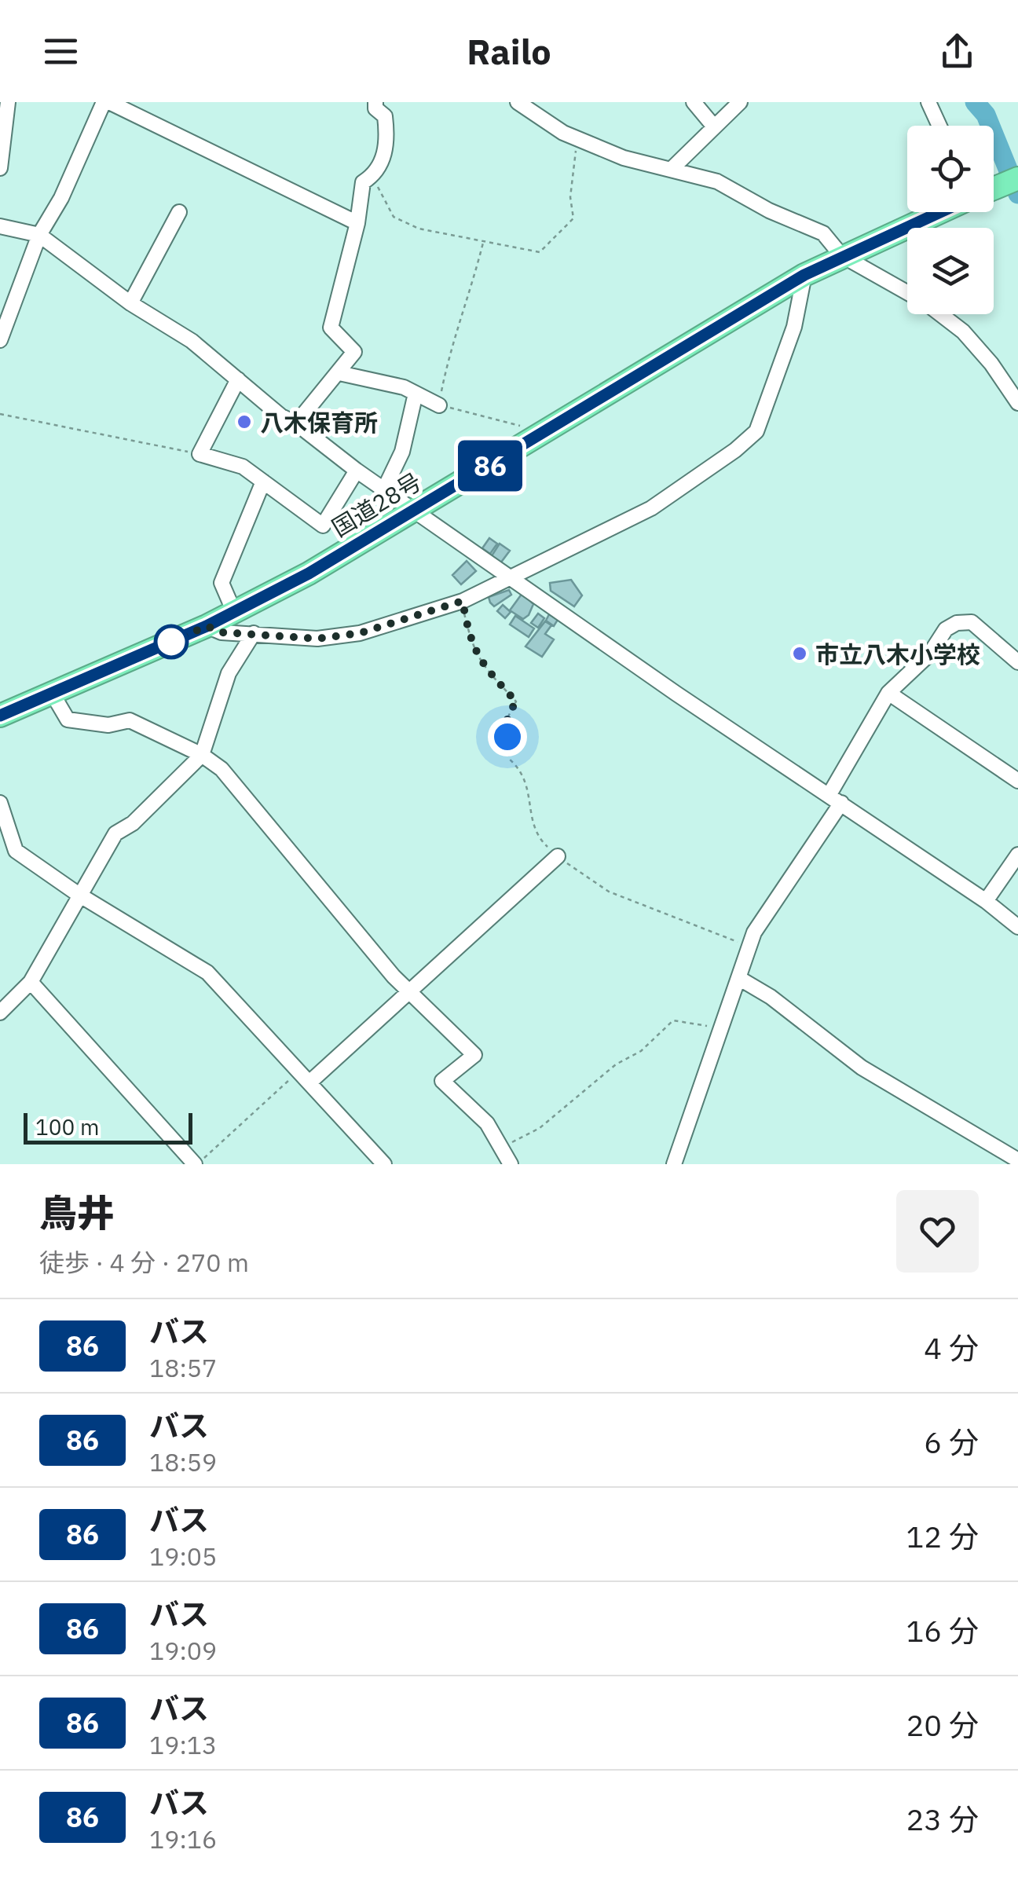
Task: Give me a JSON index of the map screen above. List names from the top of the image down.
{
  "streets": {
    "highway": ["国道28号"]
  },
  "places": ["八木保育所", "市立八木小学校"],
  "lines": ["bus line 86"],
  "scale_bar": "100 m",
  "page": {
    "header": "Railo",
    "on_map": "86",
    "scale": "100 m",
    "heading": ["鳥井", "徒歩 · 4 分 · 270 m"],
    "list": [
      {
        "mark": "86",
        "name": "バス",
        "note": "18:57",
        "value": "4 分"
      },
      {
        "mark": "86",
        "name": "バス",
        "note": "18:59",
        "value": "6 分"
      },
      {
        "mark": "86",
        "name": "バス",
        "note": "19:05",
        "value": "12 分"
      },
      {
        "mark": "86",
        "name": "バス",
        "note": "19:09",
        "value": "16 分"
      },
      {
        "mark": "86",
        "name": "バス",
        "note": "19:13",
        "value": "20 分"
      },
      {
        "mark": "86",
        "name": "バス",
        "note": "19:16",
        "value": "23 分"
      }
    ]
  }
}
